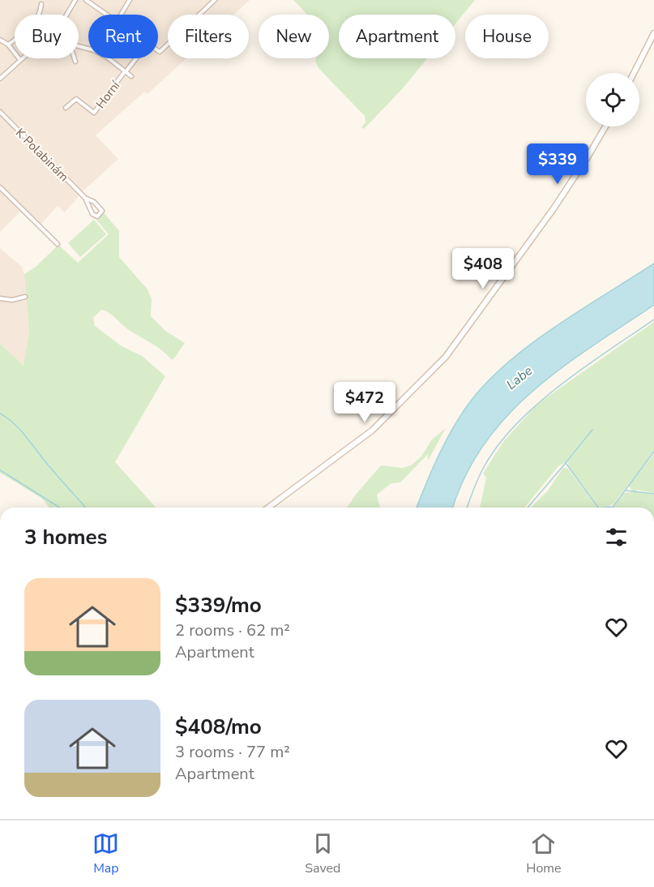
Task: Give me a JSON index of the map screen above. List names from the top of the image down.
{
  "streets": {
    "street": ["Horní", "K Polabinám"]
  },
  "water": ["Labe"],
  "page": {
    "chip": [
      "Buy",
      "Rent",
      "Filters",
      "New",
      "Apartment",
      "House"
    ],
    "price": ["$339", "$408", "$472"],
    "heading": "3 homes",
    "list": [
      {
        "name": "$339/mo",
        "note": "2 rooms · 62 m² · Apartment"
      },
      {
        "name": "$408/mo",
        "note": "3 rooms · 77 m² · Apartment"
      }
    ],
    "tabs": ["Map", "Saved", "Home"]
  }
}
